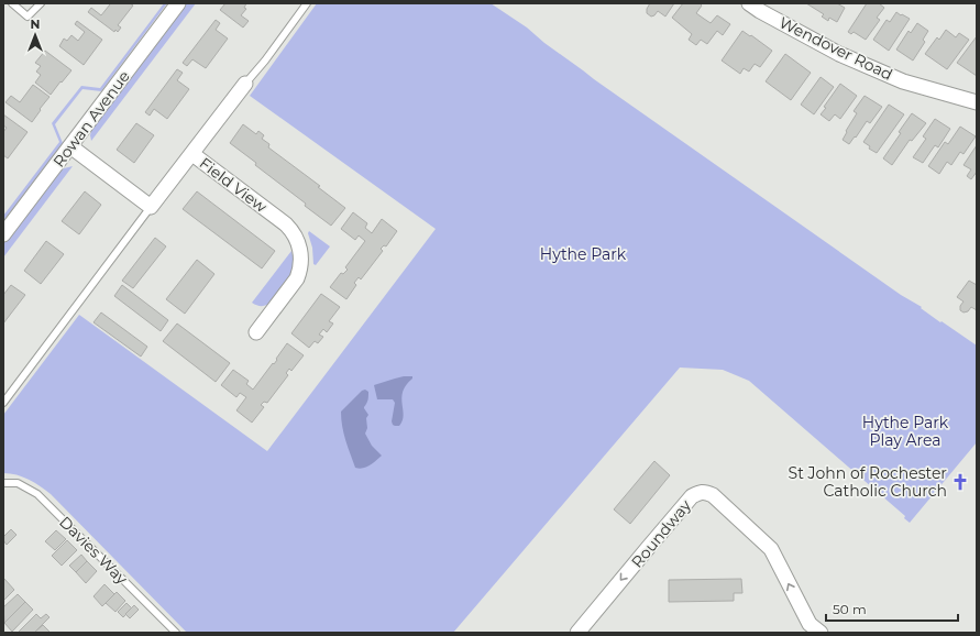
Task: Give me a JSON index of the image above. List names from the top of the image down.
{
  "streets": {
    "street": [
      "Wendover Road",
      "Rowan Avenue",
      "Field View",
      "Roundway"
    ],
    "lane": ["Davies Way"]
  },
  "parks": ["Hythe Park", "Hythe Park Play Area"],
  "places": {
    "church": ["St John of Rochester Catholic Church"]
  },
  "scale_bar": "50 m",
  "north": "top"
}
